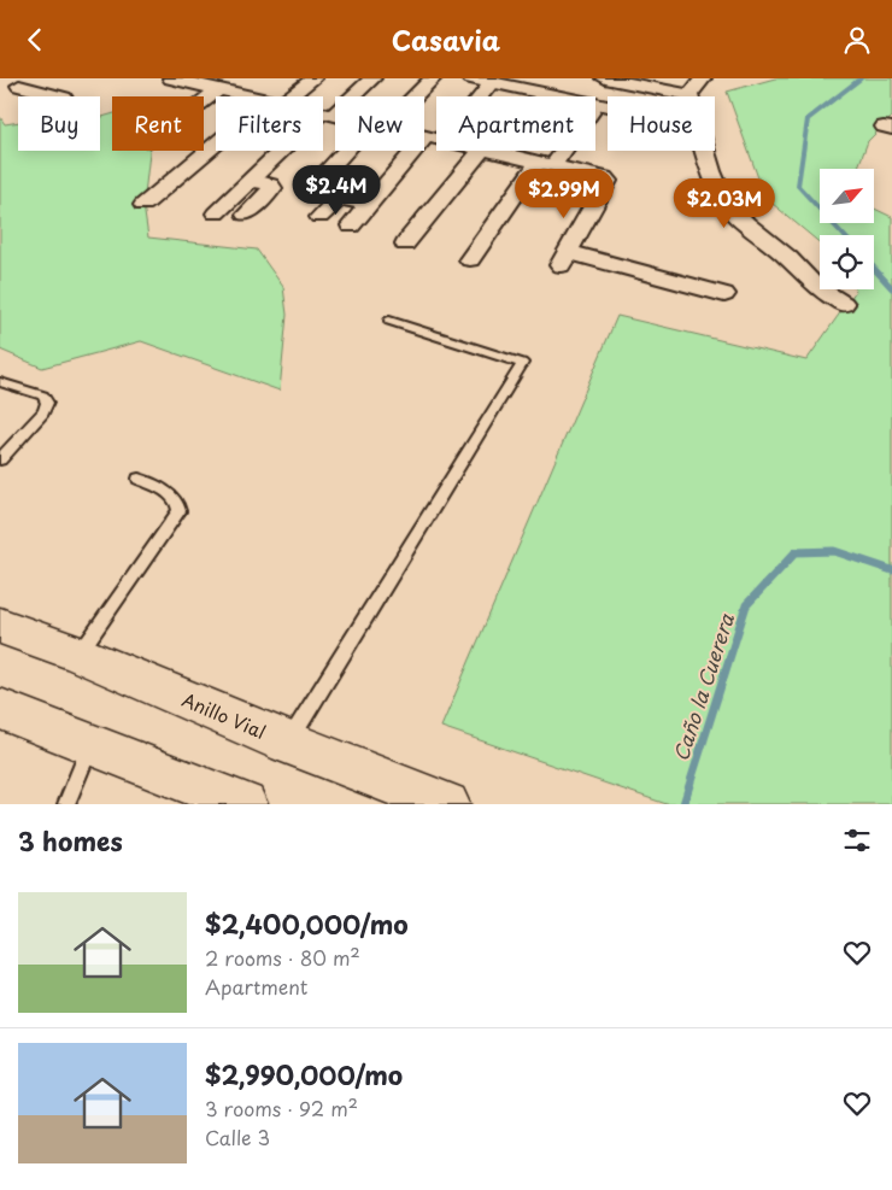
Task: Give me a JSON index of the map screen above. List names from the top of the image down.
{
  "streets": {
    "highway": ["Anillo Vial"]
  },
  "water": ["Caño la Cuerera"],
  "north": "top right",
  "page": {
    "header": "Casavia",
    "chip": [
      "Buy",
      "Rent",
      "Filters",
      "New",
      "Apartment",
      "House"
    ],
    "price": ["$2.4M", "$2.99M", "$2.03M"],
    "heading": "3 homes",
    "list": [
      {
        "name": "$2,400,000/mo",
        "note": "2 rooms · 80 m² · Apartment"
      },
      {
        "name": "$2,990,000/mo",
        "note": "3 rooms · 92 m² · Calle 3"
      }
    ]
  }
}
